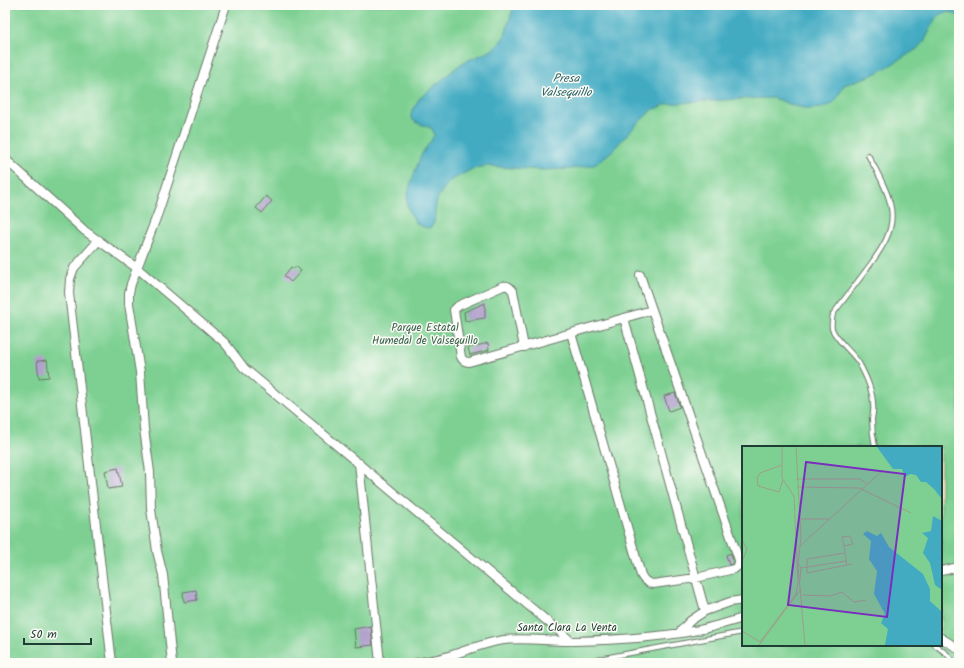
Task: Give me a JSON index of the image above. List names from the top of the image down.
{
  "streets": {
    "street": ["Santa Clara La Venta"]
  },
  "water": ["Presa Valsequillo"],
  "parks": ["Parque Estatal Humedal de Valsequillo"],
  "scale_bar": "50 m"
}
